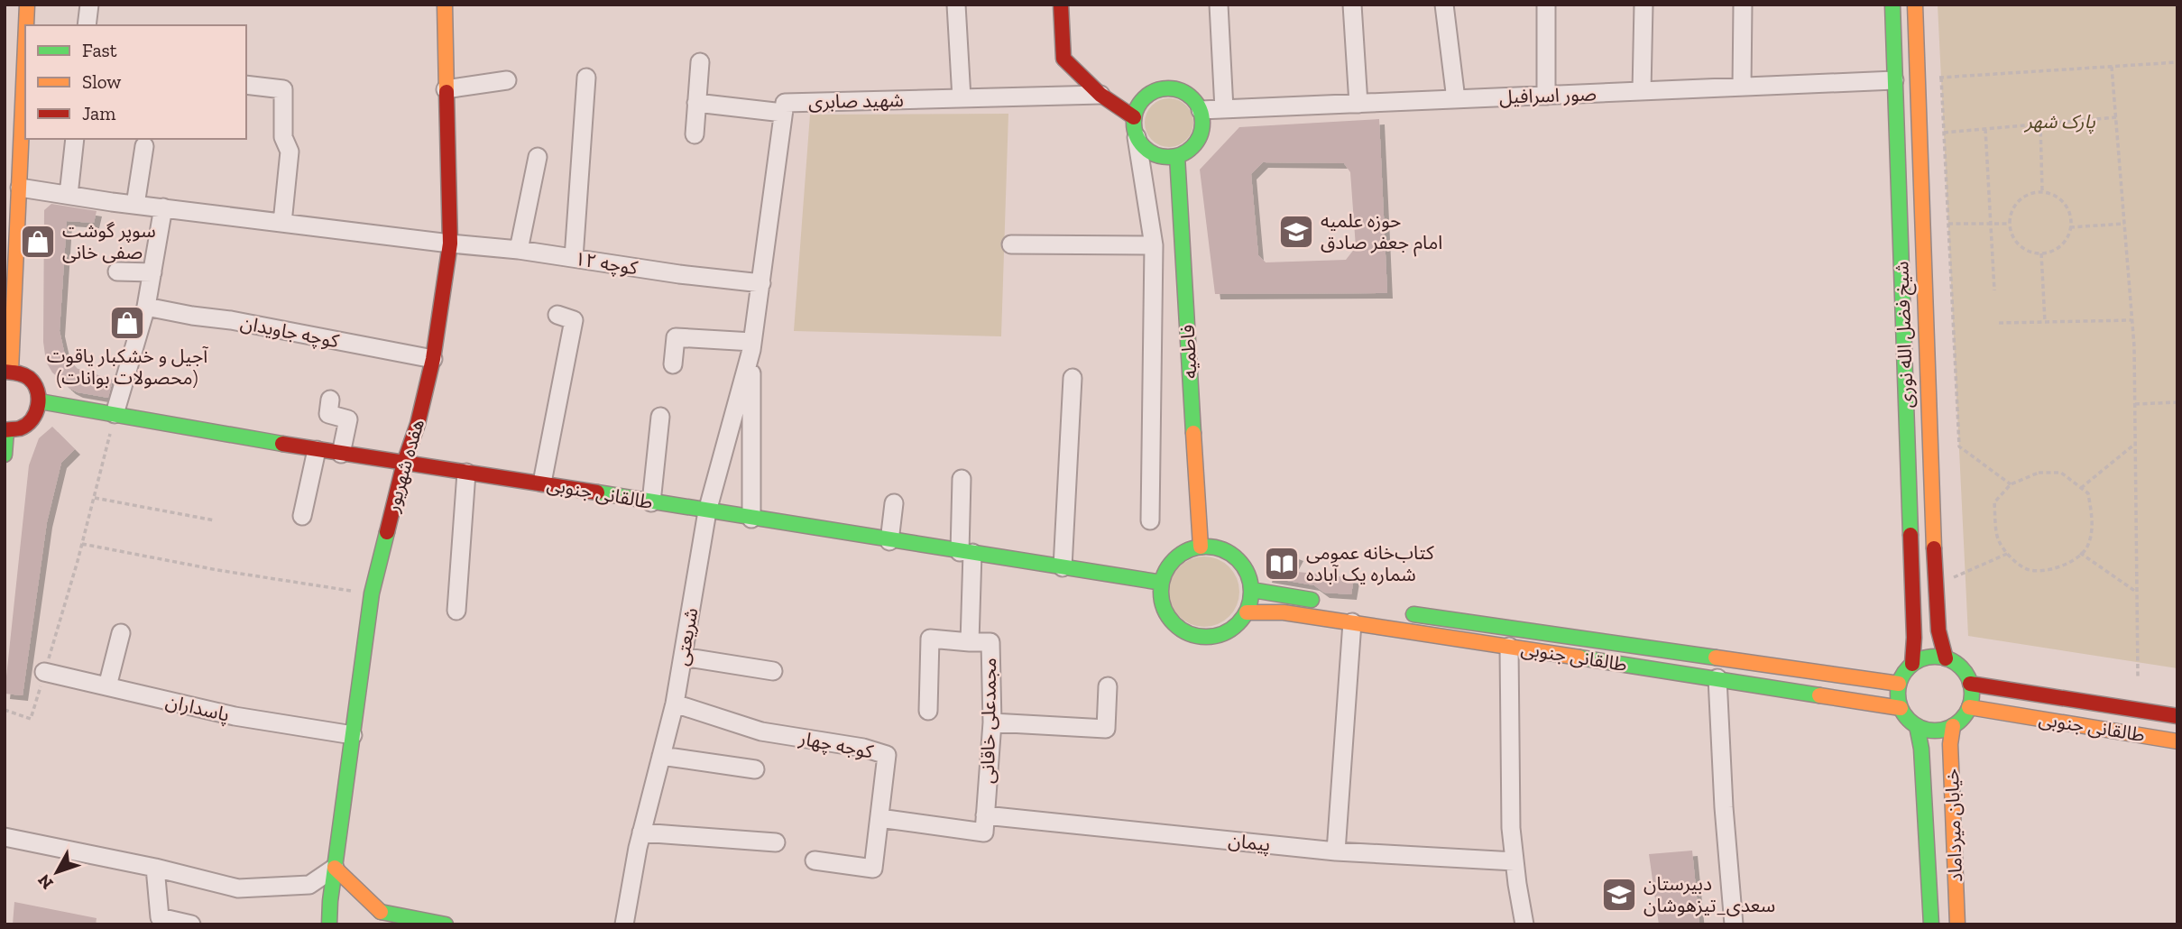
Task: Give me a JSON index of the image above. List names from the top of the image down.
{
  "streets": {
    "main road": [
      "شیخ فضل الله نوری",
      "فاطمیه",
      "هفده شهریور",
      "طالقانی جنوبی",
      "خیابان میرداماد"
    ],
    "street": [
      "صور اسرافیل",
      "شهید صابری",
      "کوچه ۱۲",
      "کوچه جاویدان",
      "شریعتی",
      "پاسداران",
      "مجمدعلی خاقانی",
      "کوجه چهار",
      "پیمان"
    ]
  },
  "crossings": [
    ["صور اسرافیل", "شیخ فضل الله نوری"],
    ["صور اسرافیل", "فاطمیه"],
    ["شهید صابری", "کوچه ۱۲"],
    ["شهید صابری", "شریعتی"],
    ["کوچه ۱۲", "هفده شهریور"],
    ["کوچه جاویدان", "هفده شهریور"],
    ["شیخ فضل الله نوری", "طالقانی جنوبی"],
    ["شیخ فضل الله نوری", "خیابان میرداماد"],
    ["فاطمیه", "طالقانی جنوبی"],
    ["هفده شهریور", "طالقانی جنوبی"],
    ["هفده شهریور", "پاسداران"],
    ["طالقانی جنوبی", "شریعتی"],
    ["طالقانی جنوبی", "مجمدعلی خاقانی"],
    ["طالقانی جنوبی", "خیابان میرداماد"],
    ["شریعتی", "کوجه چهار"],
    ["مجمدعلی خاقانی", "پیمان"],
    ["کوجه چهار", "پیمان"]
  ],
  "parks": ["پارک شهر"],
  "places": {
    "school or university": ["حوزه علمیه امام جعفر صادق", "دبیرستان سعدی_تیزهوشان"],
    "shop": ["سوپر گوشت صفی خانی", "آجیل و خشکبار یاقوت (محصولات بوانات)"],
    "library": ["کتاب‌خانه عمومی شماره یک آباده"]
  },
  "legend": ["Fast", "Slow", "Jam"],
  "north": "bottom left"
}
